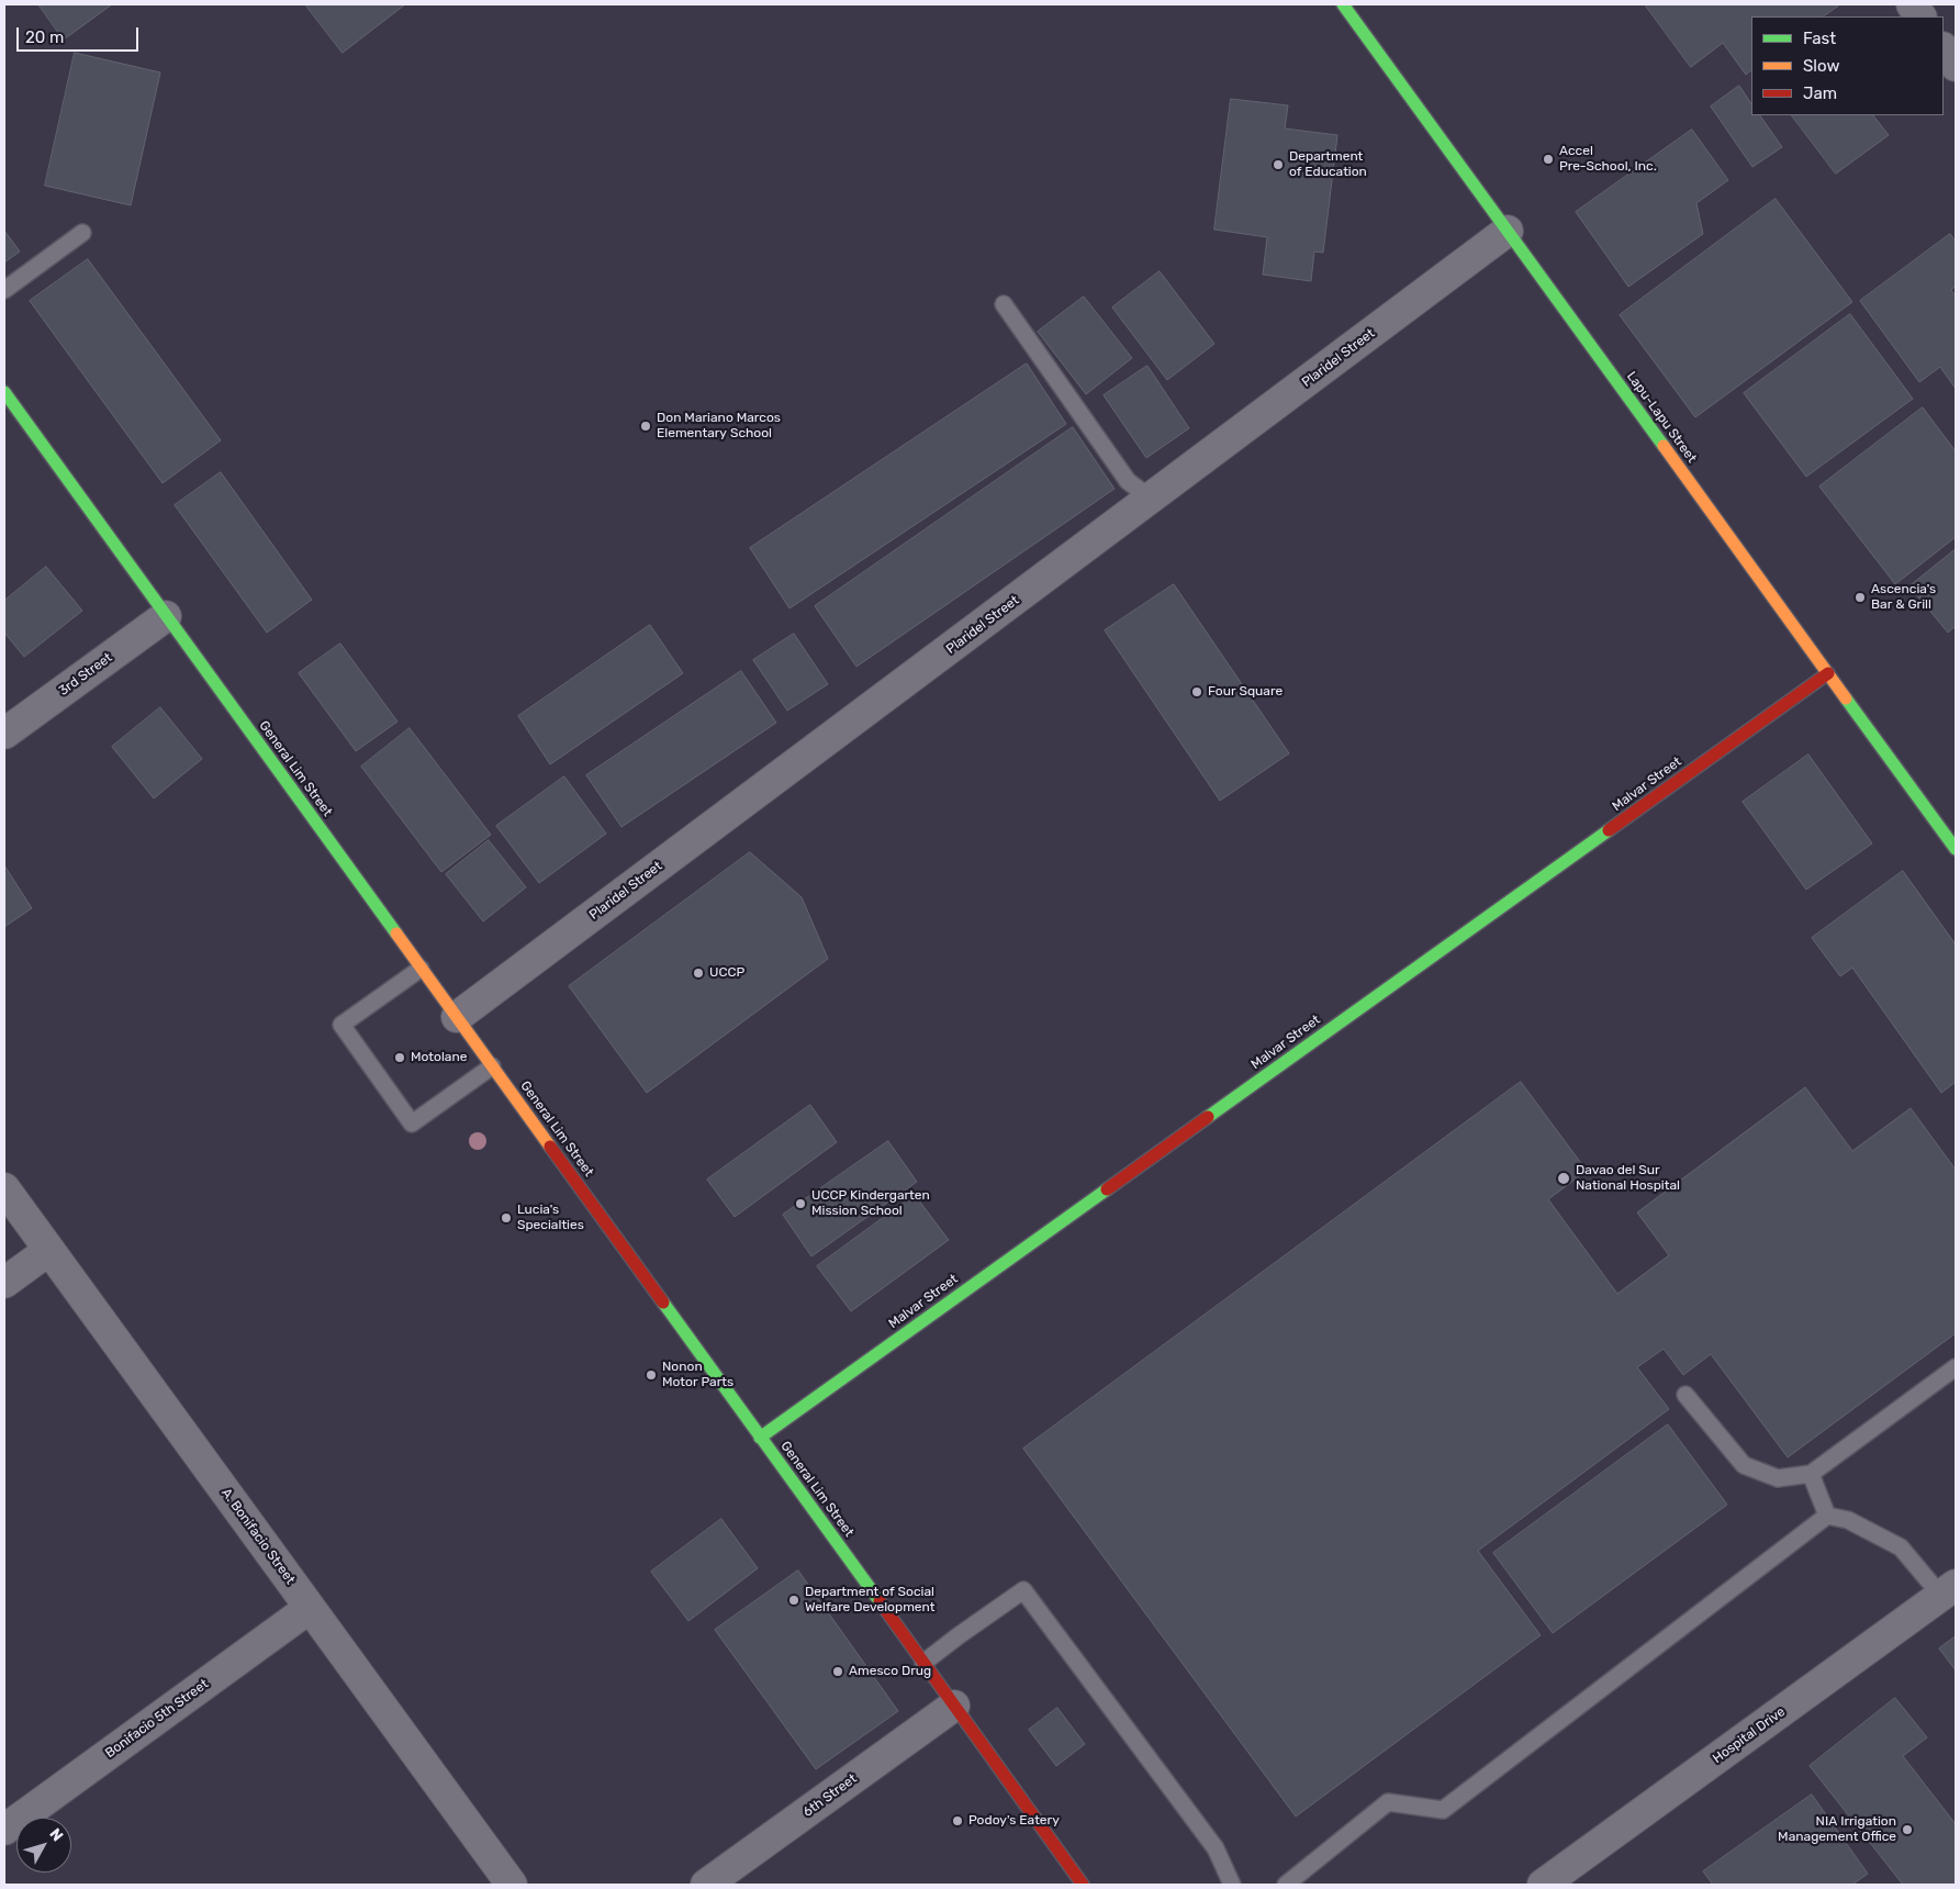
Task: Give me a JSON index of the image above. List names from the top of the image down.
{
  "streets": {
    "street": [
      "Plaridel Street",
      "Lapu-Lapu Street",
      "3rd Street",
      "General Lim Street",
      "Malvar Street",
      "A. Bonifacio Street",
      "Bonifacio 5th Street",
      "Hospital Drive",
      "6th Street"
    ]
  },
  "crossings": [
    ["Plaridel Street", "Lapu-Lapu Street"],
    ["Plaridel Street", "General Lim Street"],
    ["Lapu-Lapu Street", "Malvar Street"],
    ["3rd Street", "General Lim Street"],
    ["General Lim Street", "Malvar Street"],
    ["General Lim Street", "6th Street"],
    ["A. Bonifacio Street", "Bonifacio 5th Street"]
  ],
  "places": [
    "Accel Pre-School, Inc.",
    "Department of Education",
    "Don Mariano Marcos Elementary School",
    "Ascencia's Bar & Grill",
    "Four Square",
    "UCCP",
    "Motolane",
    "Davao del Sur National Hospital",
    "UCCP Kindergarten Mission School",
    "Lucia's Specialties",
    "Nonon Motor Parts",
    "Department of Social Welfare Development",
    "Amesco Drug",
    "Podoy's Eatery",
    "NIA Irrigation Management Office"
  ],
  "legend": ["Fast", "Slow", "Jam"],
  "scale_bar": "20 m",
  "north": "top right"
}
